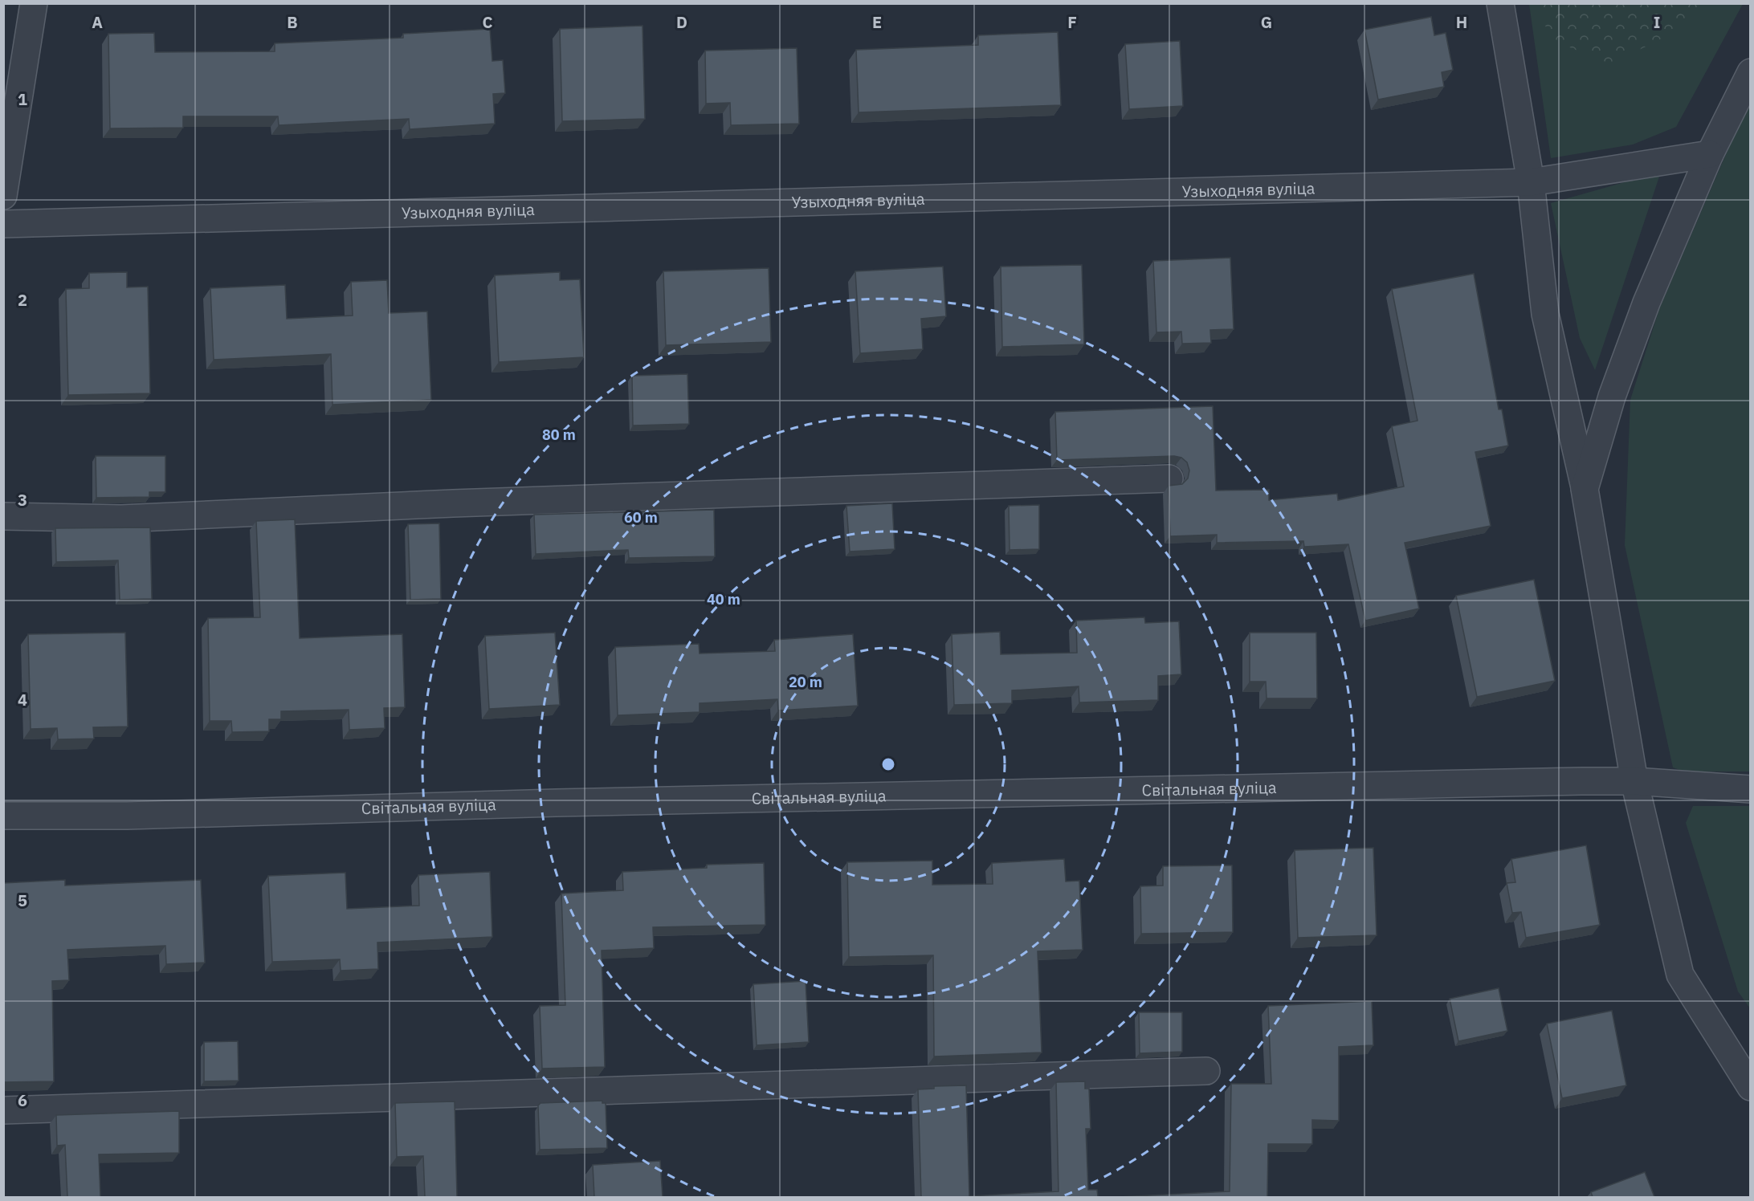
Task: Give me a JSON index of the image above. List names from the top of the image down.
{
  "streets": {
    "street": ["Узыходняя вуліца", "Світальная вуліца"]
  },
  "grid": {
    "columns": [
      "A",
      "B",
      "C",
      "D",
      "E",
      "F",
      "G",
      "H",
      "I"
    ],
    "rows": [
      "1",
      "2",
      "3",
      "4",
      "5",
      "6"
    ]
  },
  "rings": [
    "80 m",
    "60 m",
    "40 m",
    "20 m"
  ]
}
